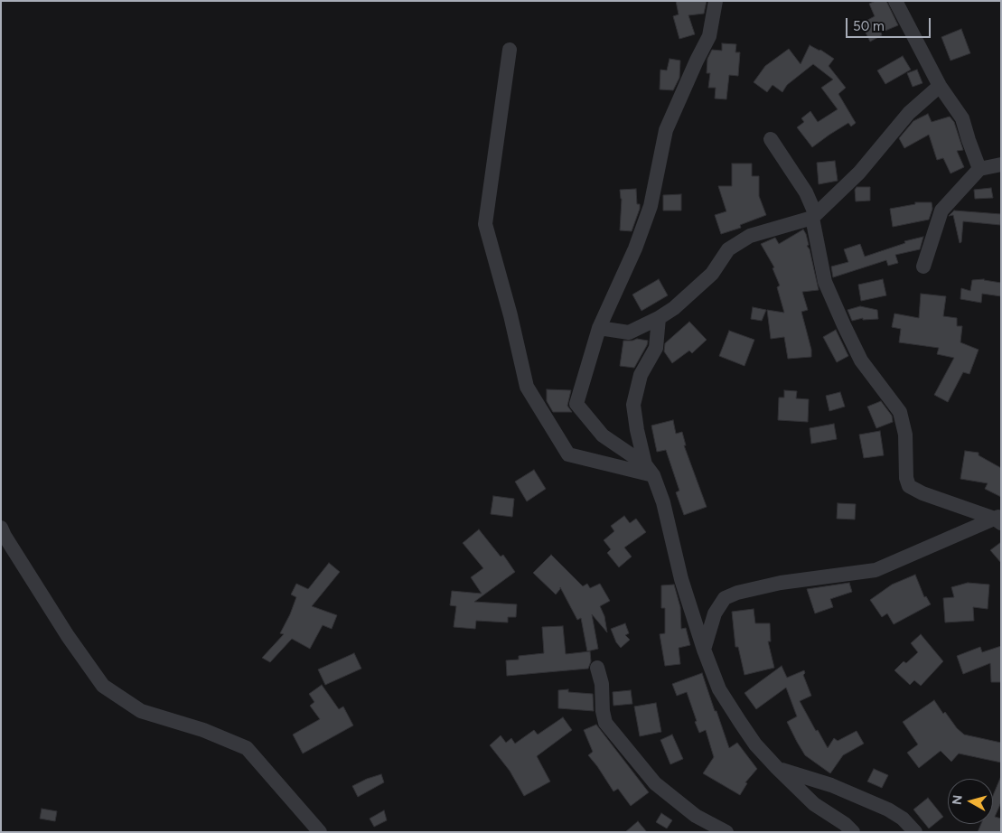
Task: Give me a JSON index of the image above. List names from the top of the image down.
{
  "scale_bar": "50 m",
  "north": "left"
}
